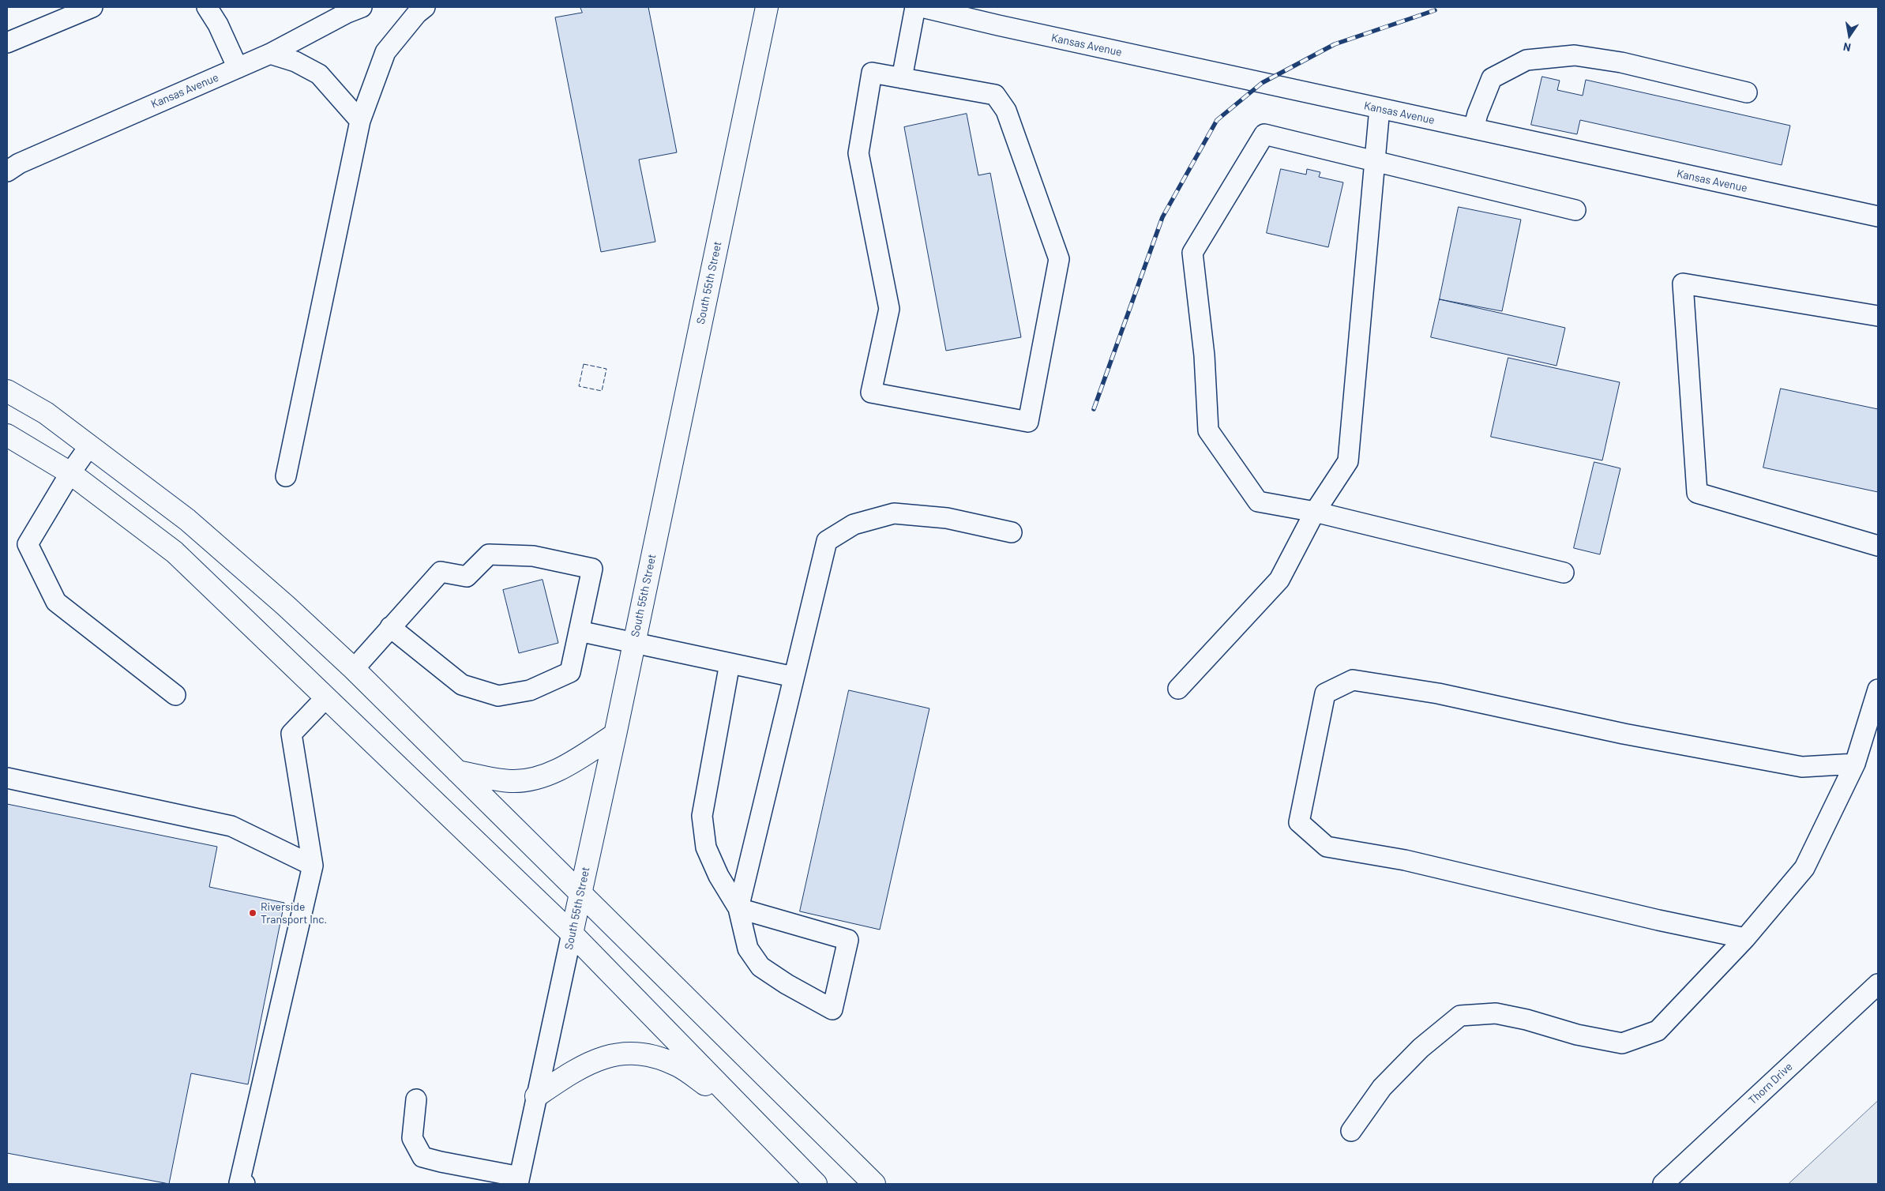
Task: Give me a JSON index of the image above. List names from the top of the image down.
{
  "streets": {
    "main road": ["South 55th Street"],
    "street": ["Kansas Avenue", "Thorn Drive"]
  },
  "places": ["Riverside Transport Inc."],
  "north": "bottom"
}
